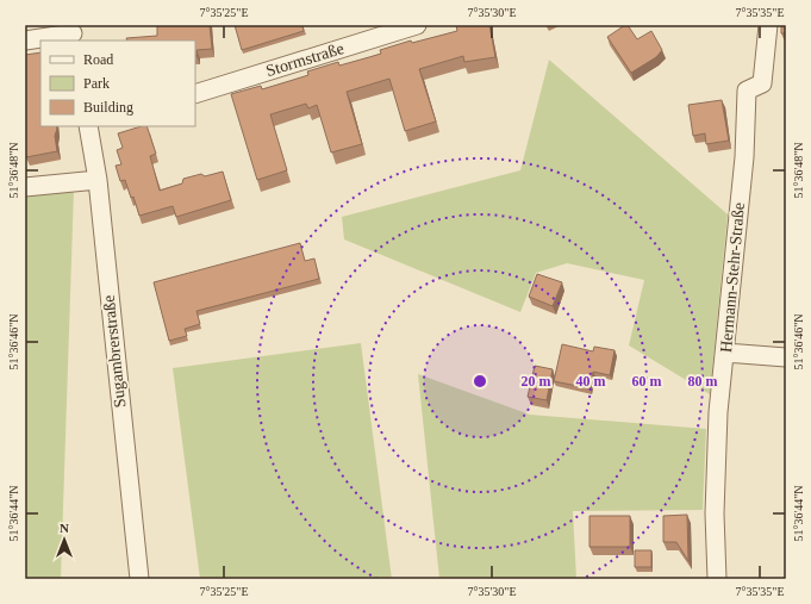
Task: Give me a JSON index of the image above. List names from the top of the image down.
{
  "streets": {
    "street": ["Stormstraße", "Hermann-Stehr-Straße", "Sugambrerstraße"]
  },
  "legend": ["Road", "Park", "Building"],
  "north": "top",
  "coordinates": [
    "7°35'25\"E",
    "7°35'30\"E",
    "7°35'35\"E",
    "51°36'48\"N",
    "51°36'46\"N",
    "51°36'44\"N"
  ],
  "rings": [
    "20 m",
    "40 m",
    "60 m",
    "80 m"
  ]
}
